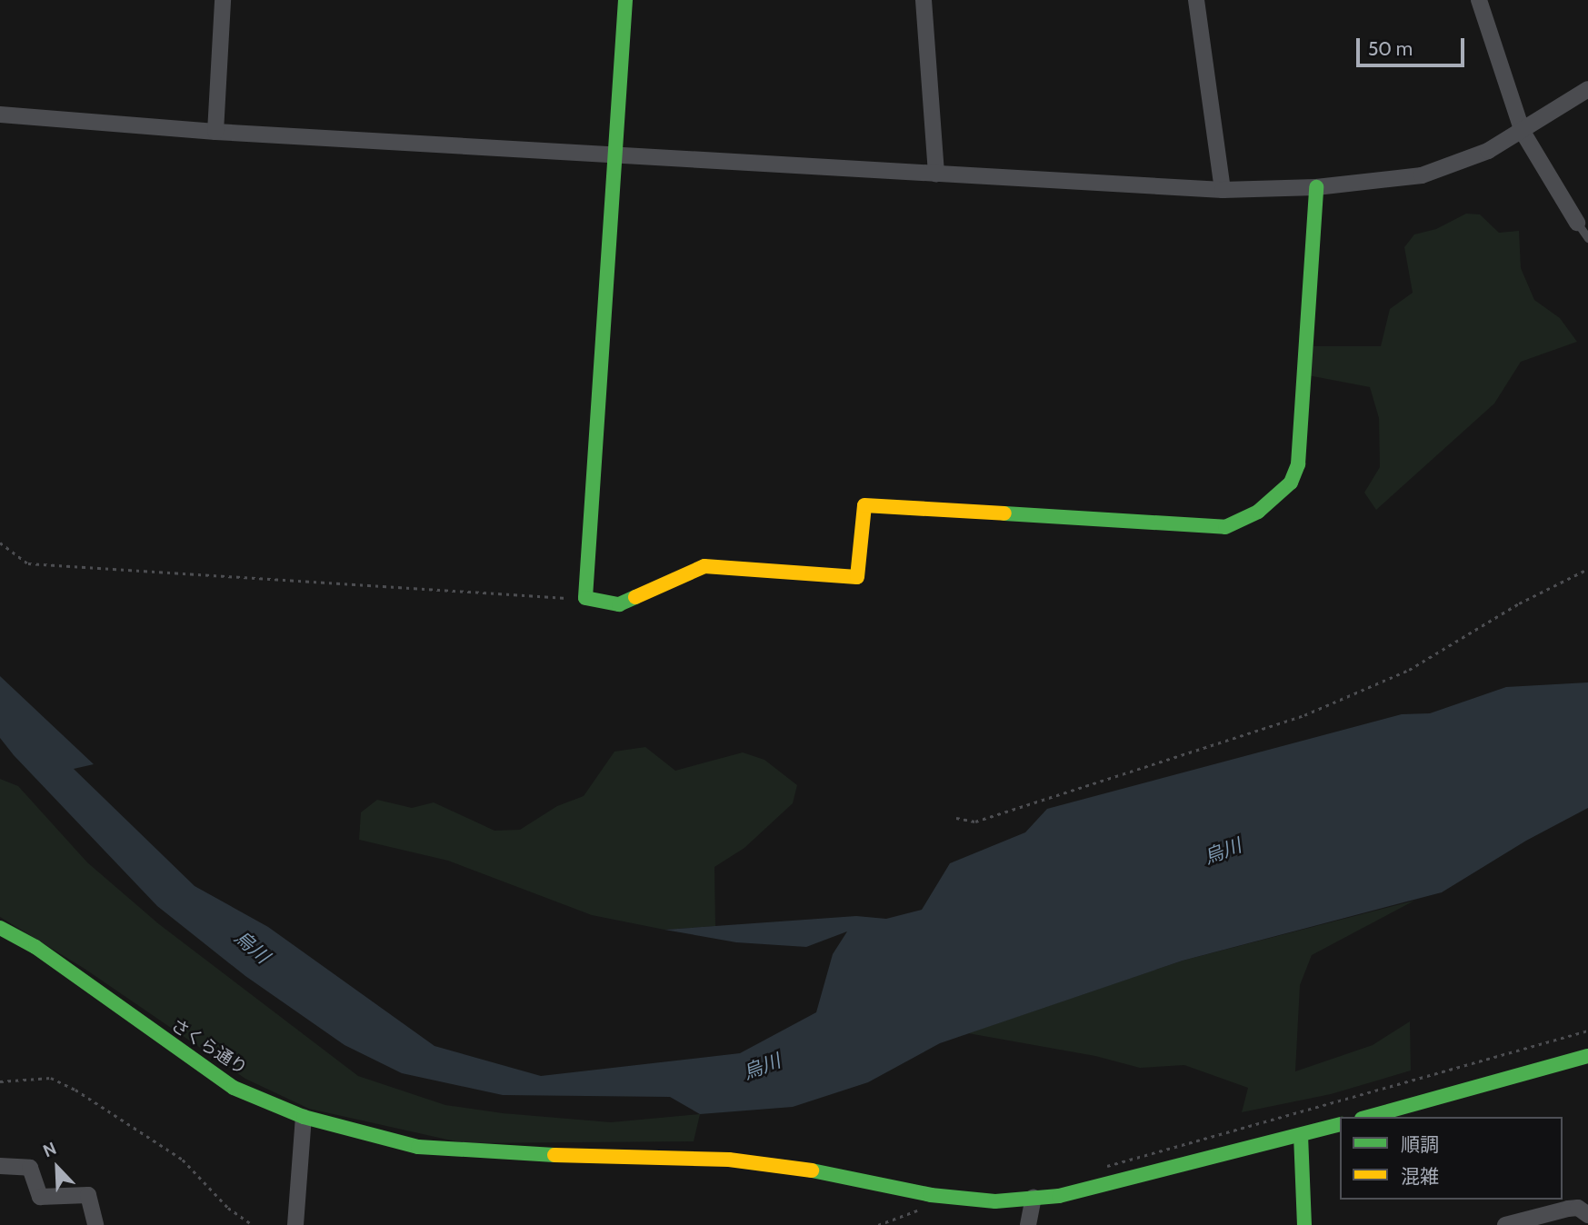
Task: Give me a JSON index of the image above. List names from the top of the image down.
{
  "streets": {
    "street": ["さくら通り"]
  },
  "water": ["烏川"],
  "legend": ["順調", "混雑"],
  "scale_bar": "50 m",
  "north": "top left"
}
